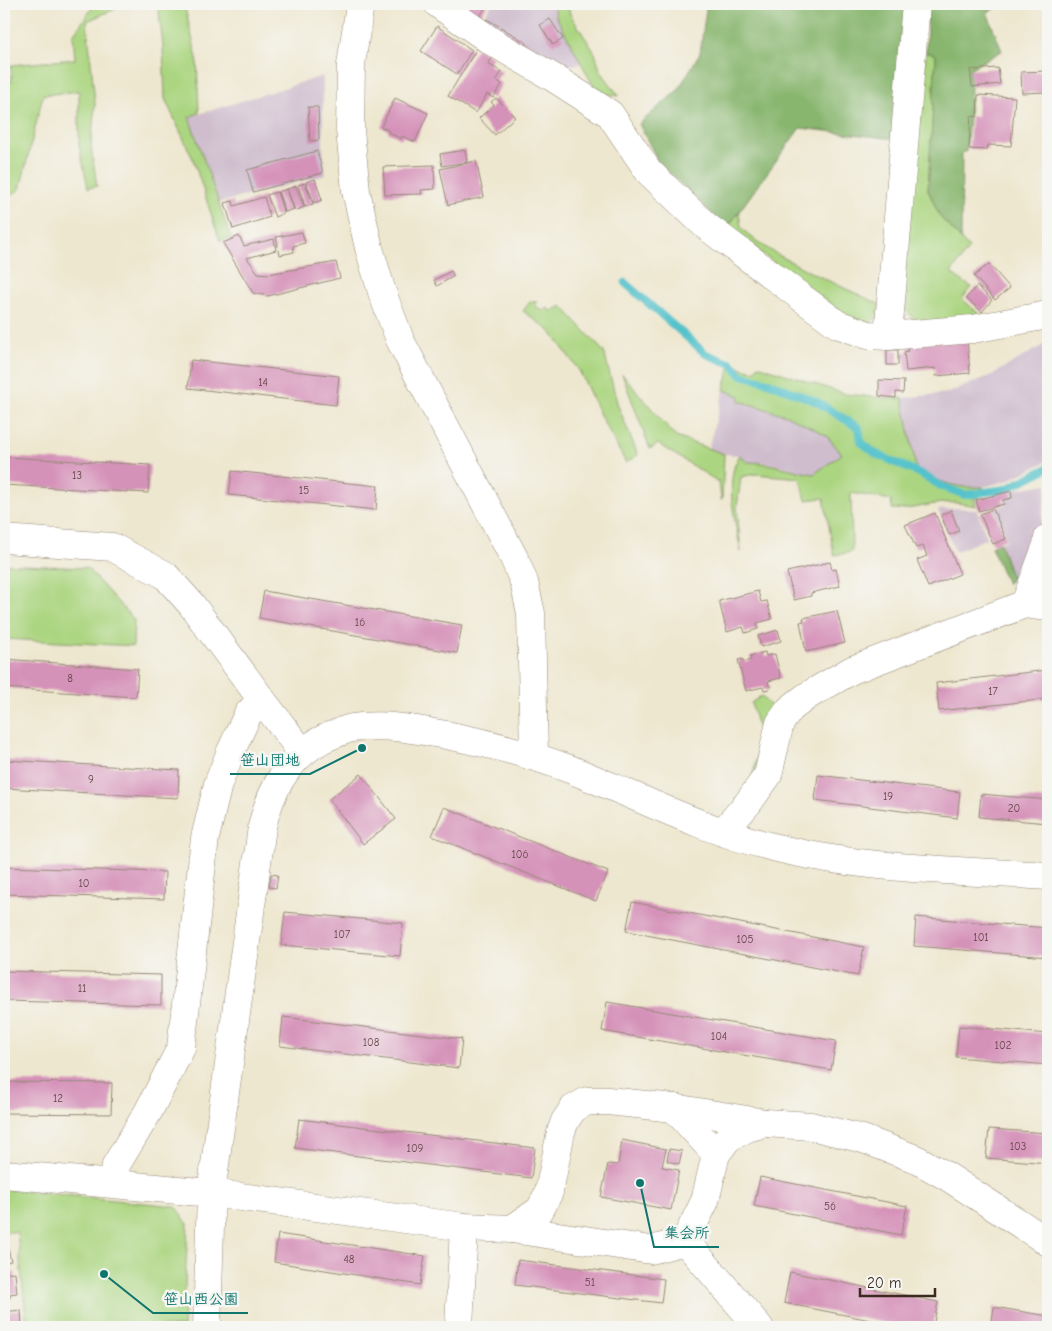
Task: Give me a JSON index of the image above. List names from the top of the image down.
{
  "places": ["笹山団地", "集会所", "笹山西公園"],
  "house_numbers": [
    "14",
    "13",
    "15",
    "16",
    "8",
    "17",
    "9",
    "19",
    "20",
    "106",
    "10",
    "107",
    "101",
    "105",
    "11",
    "104",
    "108",
    "102",
    "12",
    "103",
    "109",
    "56",
    "48",
    "51"
  ],
  "scale_bar": "20 m"
}
